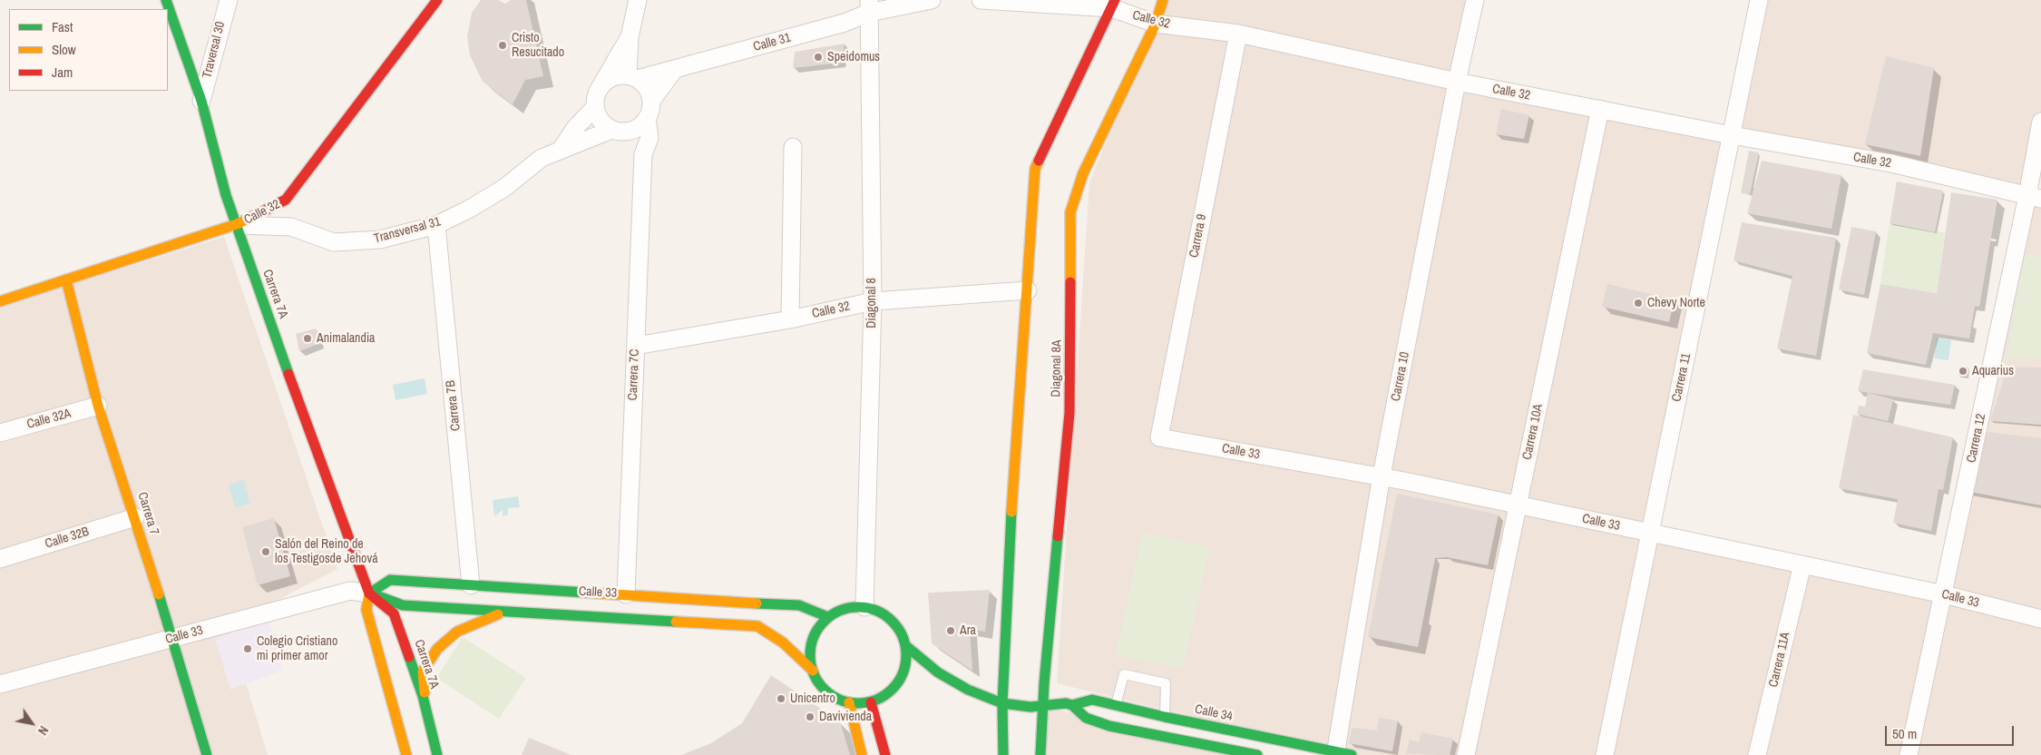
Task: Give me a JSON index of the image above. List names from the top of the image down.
{
  "streets": {
    "street": [
      "Calle 32",
      "Calle 31",
      "Traversal 30",
      "Transversal 31",
      "Carrera 9",
      "Carrera 7A",
      "Diagonal 8",
      "Diagonal 8A",
      "Carrera 7C",
      "Carrera 10",
      "Carrera 11",
      "Carrera 7B",
      "Calle 32A",
      "Carrera 10A",
      "Carrera 12",
      "Calle 33",
      "Carrera 7",
      "Calle 32B",
      "Carrera 11A",
      "Calle 34"
    ]
  },
  "crossings": [
    ["Calle 32", "Transversal 31"],
    ["Calle 32", "Carrera 9"],
    ["Calle 32", "Carrera 7A"],
    ["Calle 32", "Diagonal 8"],
    ["Calle 32", "Diagonal 8A"],
    ["Calle 32", "Carrera 7C"],
    ["Calle 32", "Carrera 10"],
    ["Calle 32", "Carrera 11"],
    ["Calle 32", "Carrera 10A"],
    ["Calle 32", "Carrera 12"],
    ["Calle 32", "Carrera 7"],
    ["Calle 31", "Transversal 31"],
    ["Calle 31", "Diagonal 8"],
    ["Calle 31", "Carrera 7C"],
    ["Traversal 30", "Carrera 7A"],
    ["Transversal 31", "Carrera 7A"],
    ["Transversal 31", "Carrera 7C"],
    ["Transversal 31", "Carrera 7B"],
    ["Carrera 9", "Calle 33"],
    ["Carrera 7A", "Calle 33"],
    ["Diagonal 8", "Calle 33"],
    ["Diagonal 8", "Calle 34"],
    ["Diagonal 8A", "Calle 34"],
    ["Carrera 7C", "Calle 33"],
    ["Carrera 10", "Calle 33"],
    ["Carrera 10", "Calle 34"],
    ["Carrera 11", "Calle 33"],
    ["Carrera 7B", "Calle 33"],
    ["Calle 32A", "Carrera 7"],
    ["Carrera 10A", "Calle 33"],
    ["Carrera 12", "Calle 33"],
    ["Calle 33", "Carrera 7"],
    ["Calle 33", "Carrera 11A"],
    ["Calle 33", "Calle 34"],
    ["Carrera 7", "Calle 32B"]
  ],
  "places": [
    "Cristo Resucitado",
    "Speidomus",
    "Chevy Norte",
    "Animalandia",
    "Aquarius",
    "Salón del Reino de los Testigosde Jehová",
    "Ara",
    "Colegio Cristiano mi primer amor",
    "Unicentro",
    "Davivienda"
  ],
  "legend": ["Fast", "Slow", "Jam"],
  "scale_bar": "50 m",
  "north": "bottom right"
}
